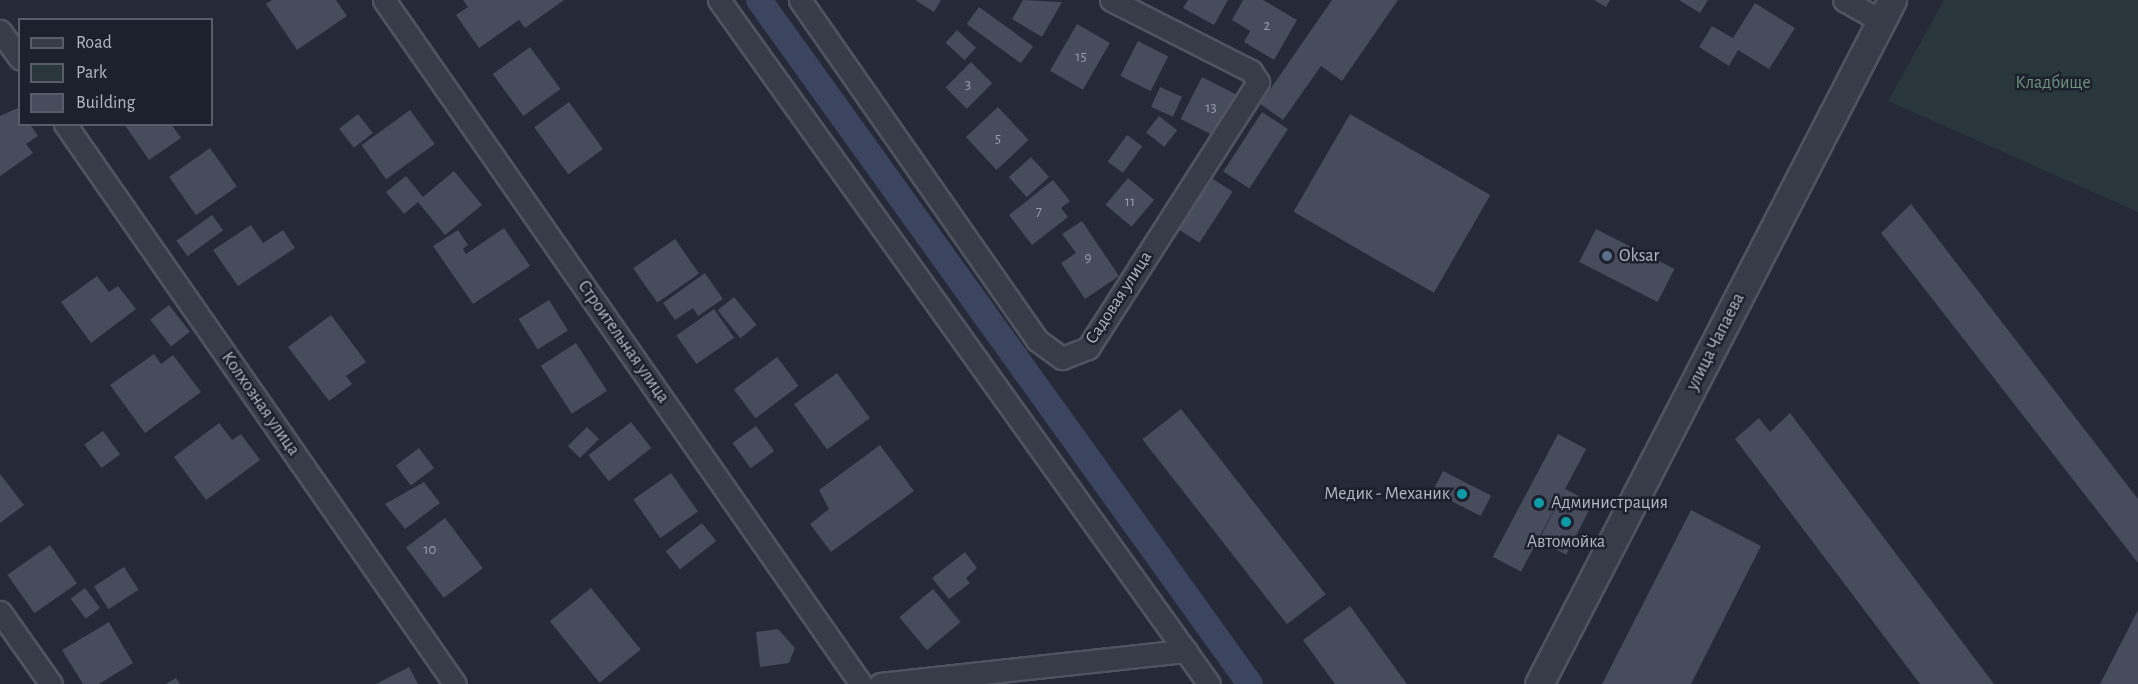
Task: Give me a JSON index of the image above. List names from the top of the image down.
{
  "streets": {
    "street": [
      "Садовая улица",
      "Строительная улица",
      "улица Чапаева",
      "Колхозная улица"
    ]
  },
  "parks": ["Кладбище"],
  "places": [
    "Oksar",
    "Медик - Механик",
    "Администрация",
    "Автомойка"
  ],
  "house_numbers": [
    "2",
    "15",
    "3",
    "13",
    "5",
    "11",
    "7",
    "9",
    "10"
  ],
  "legend": ["Road", "Park", "Building"]
}
